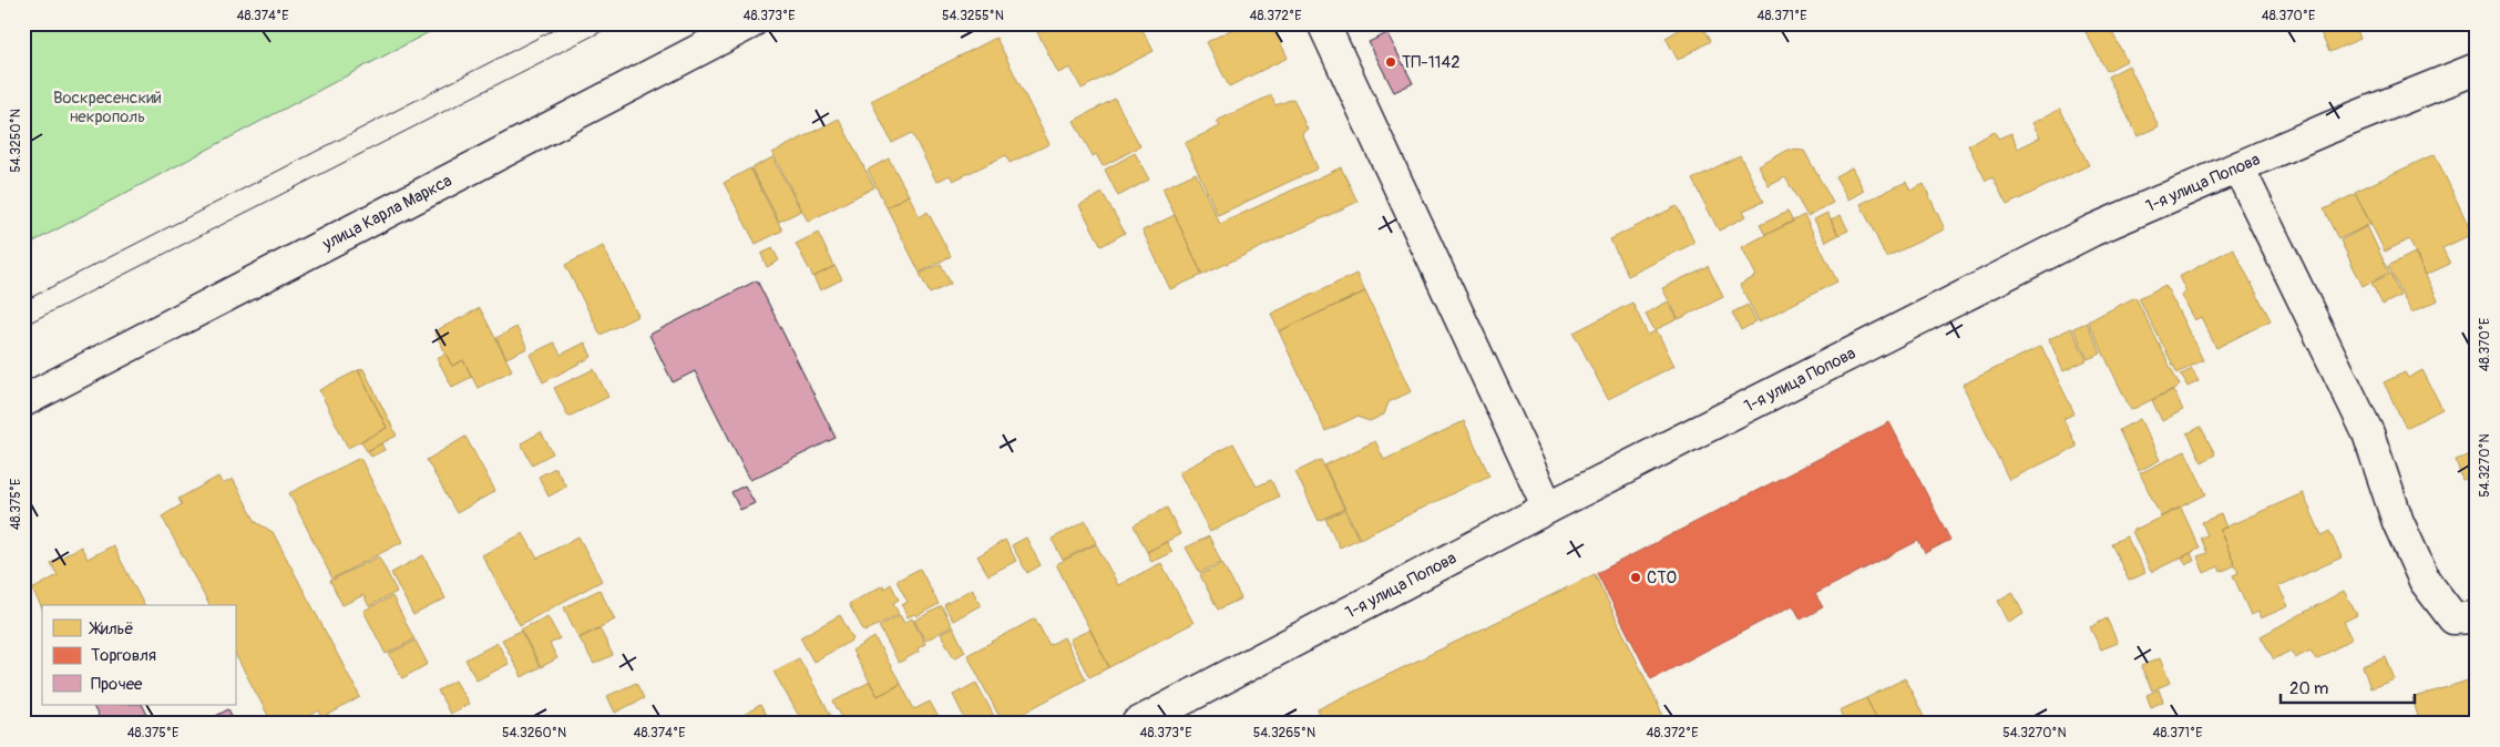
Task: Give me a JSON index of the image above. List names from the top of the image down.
{
  "streets": {
    "street": ["1-я улица Попова", "улица Карла Маркса"]
  },
  "parks": ["Воскресенский некрополь"],
  "places": ["ТП-1142", "СТО"],
  "legend": ["Жильё", "Торговля", "Прочее"],
  "scale_bar": "20 m",
  "coordinates": [
    "48.374°E",
    "48.373°E",
    "54.3255°N",
    "48.372°E",
    "48.371°E",
    "48.370°E",
    "54.3250°N",
    "54.3270°N",
    "48.375°E",
    "54.3260°N",
    "54.3265°N"
  ]
}
